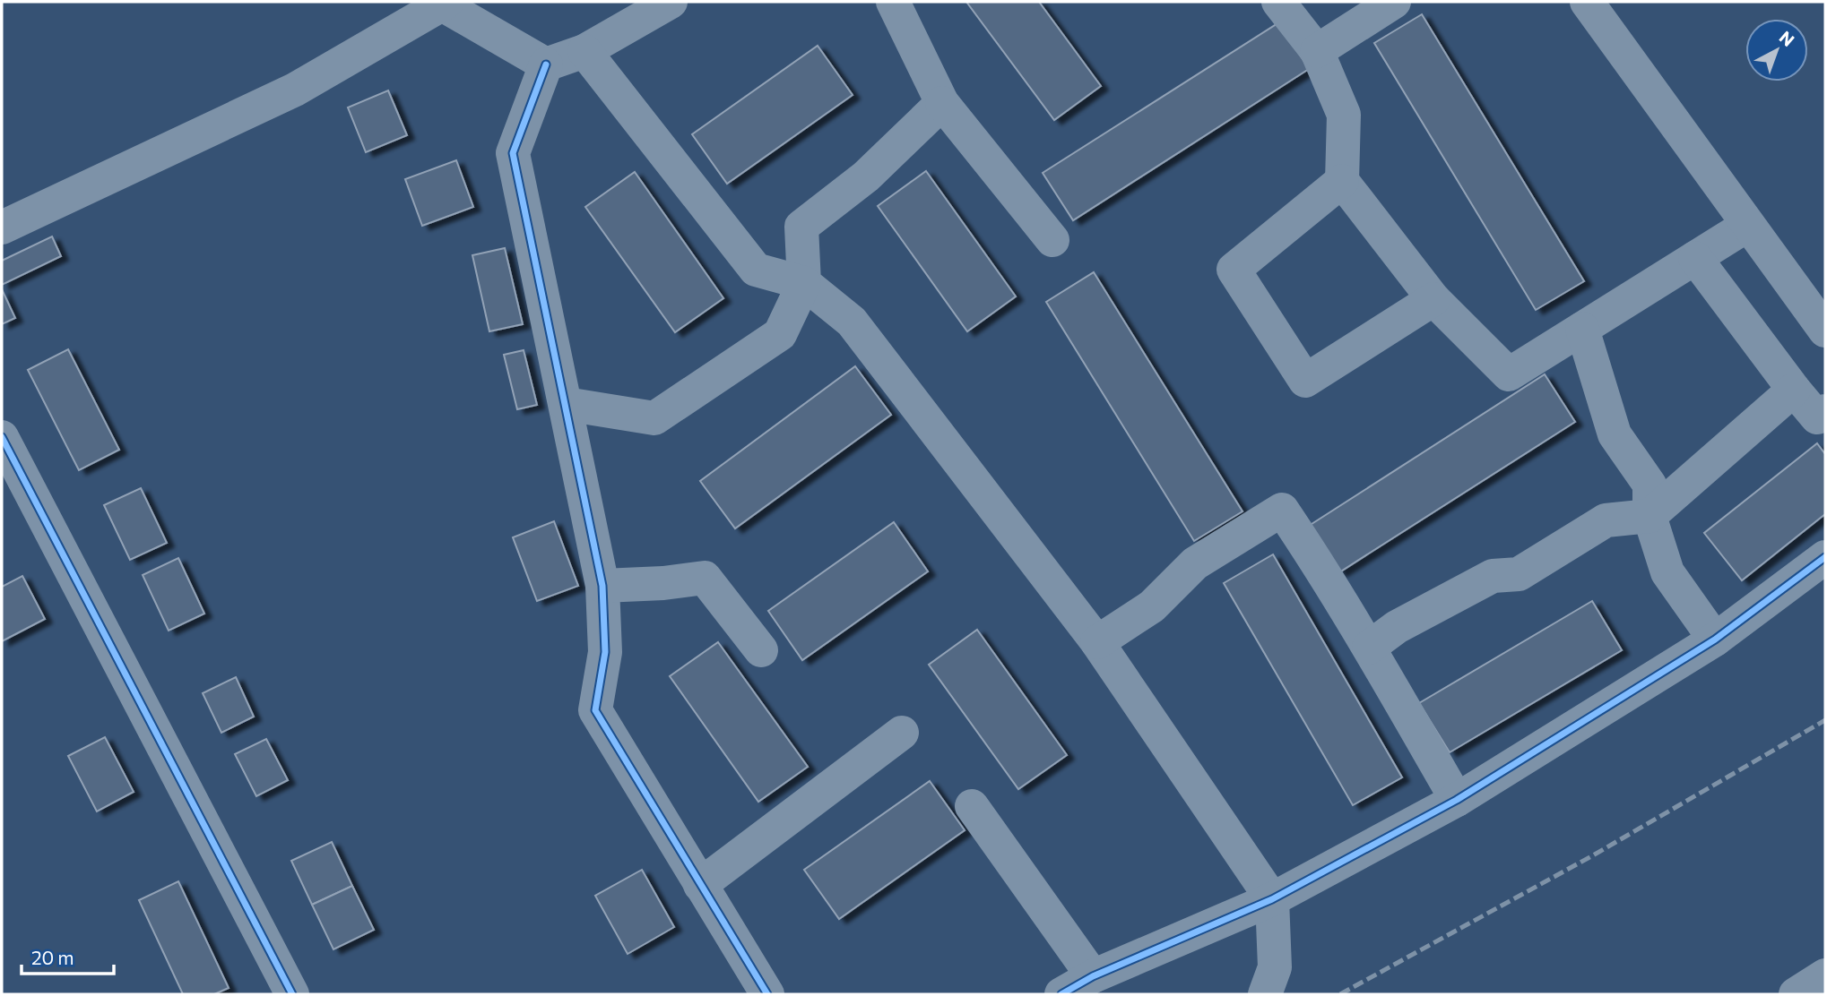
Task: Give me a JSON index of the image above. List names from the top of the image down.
{
  "scale_bar": "20 m",
  "north": "top right"
}
